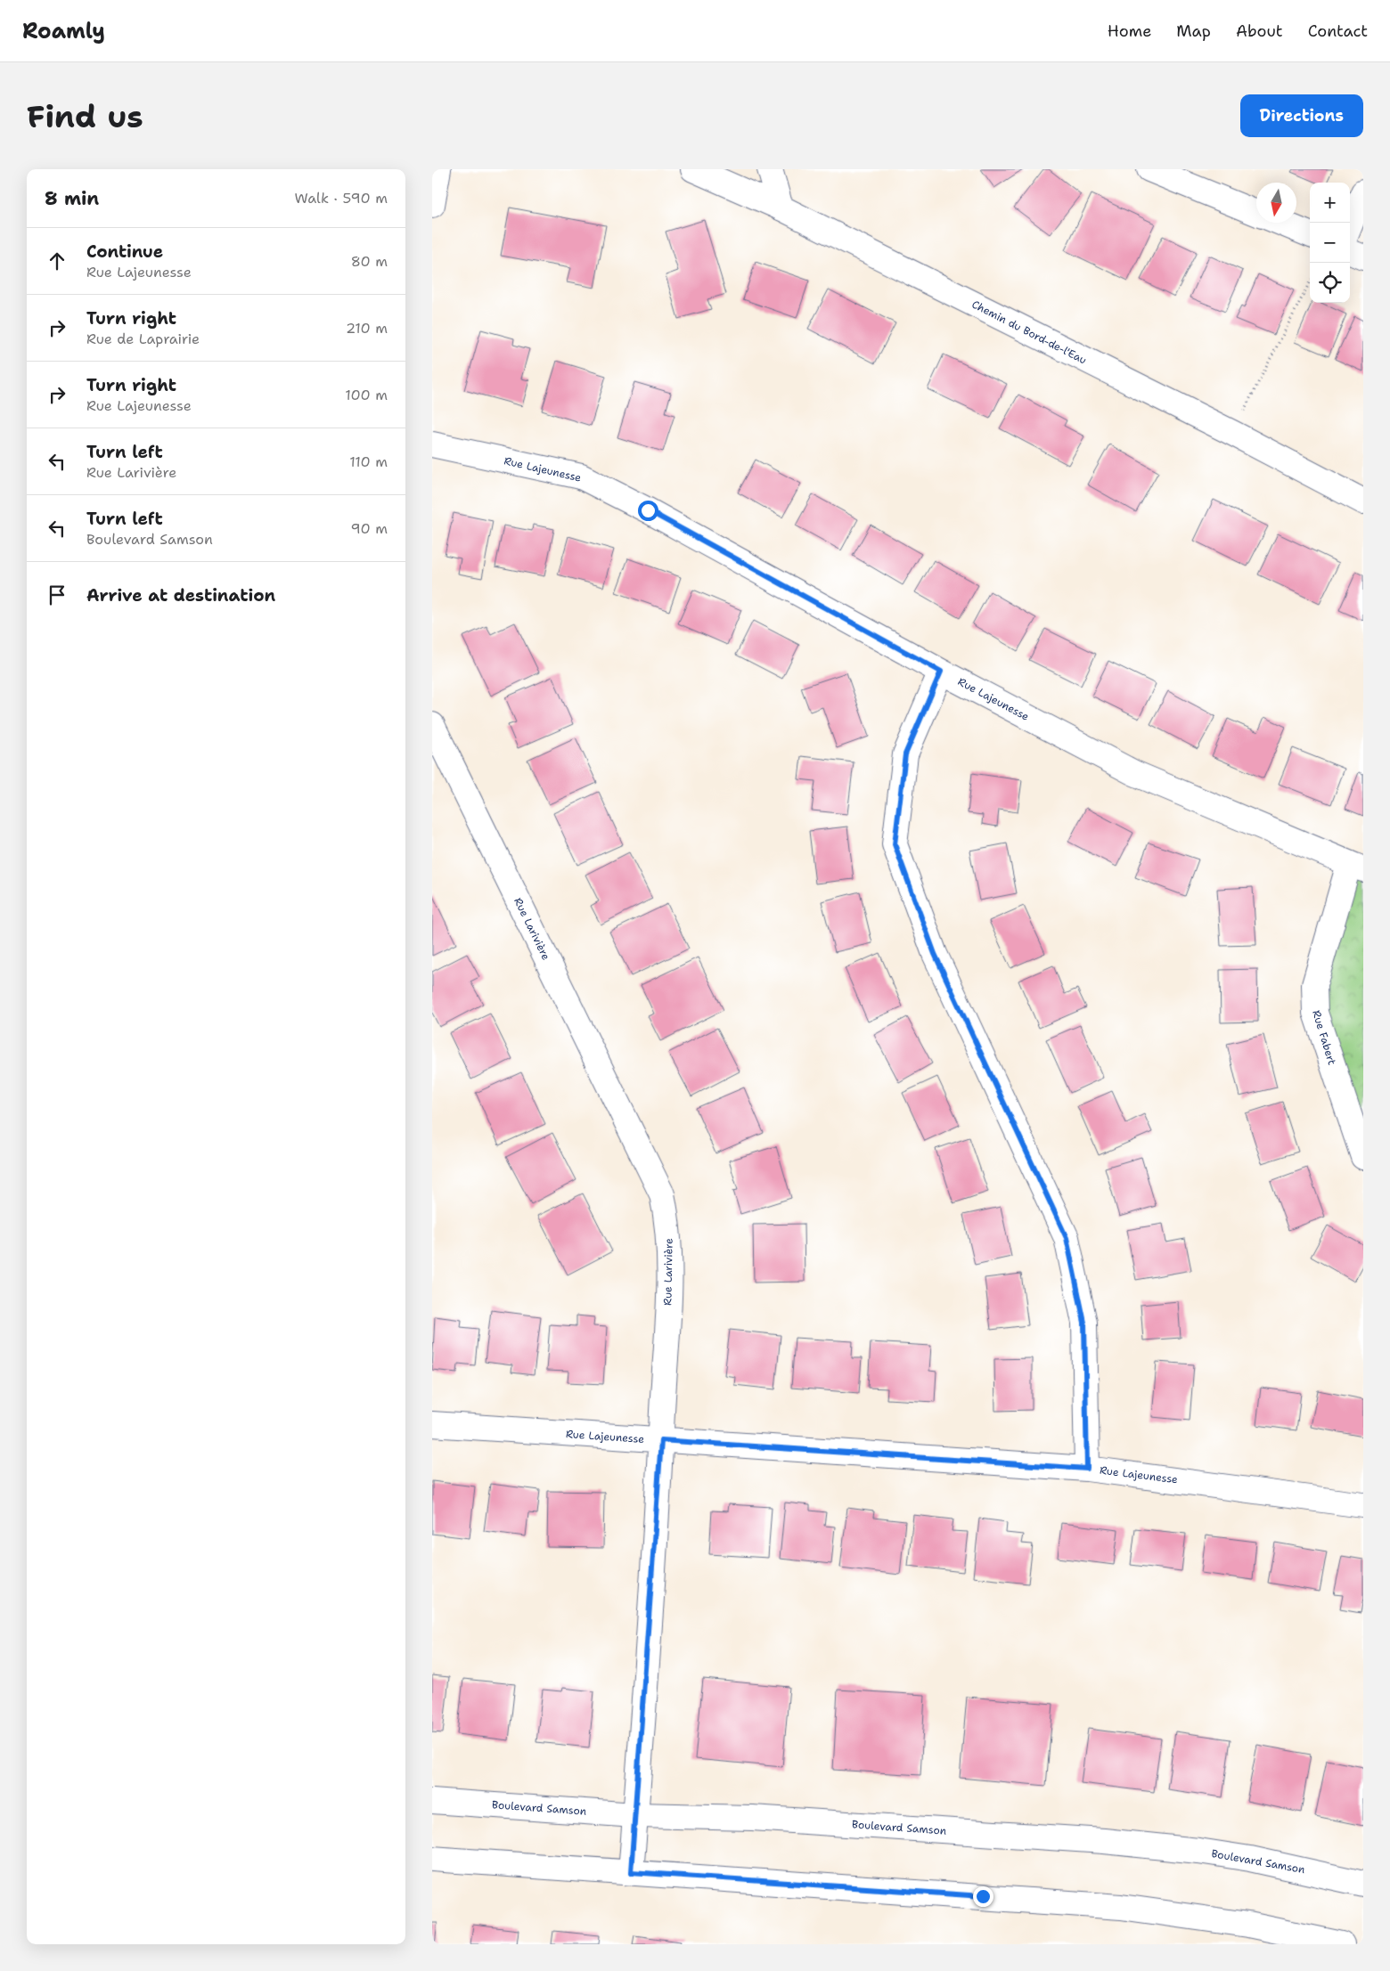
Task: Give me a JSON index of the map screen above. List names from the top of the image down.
{
  "streets": {
    "street": [
      "Chemin du Bord-de-l'Eau",
      "Rue Lajeunesse",
      "Rue Larivière",
      "Rue Fabert",
      "Boulevard Samson"
    ]
  },
  "crossings": [
    ["Rue Lajeunesse", "Rue Larivière"],
    ["Rue Lajeunesse", "Rue Fabert"],
    ["Rue Larivière", "Boulevard Samson"]
  ],
  "north": "bottom",
  "page": {
    "header": "Roamly",
    "nav": [
      "Home",
      "Map",
      "About",
      "Contact"
    ],
    "buttons": "Directions",
    "title": "Find us",
    "heading": ["8 min", "Walk · 590 m"],
    "map_buttons": ["+", "−"],
    "list": [
      ["Continue", "Rue Lajeunesse", "80 m"],
      ["Turn right", "Rue de Laprairie", "210 m"],
      ["Turn right", "Rue Lajeunesse", "100 m"],
      ["Turn left", "Rue Larivière", "110 m"],
      ["Turn left", "Boulevard Samson", "90 m"],
      "Arrive at destination"
    ]
  }
}
